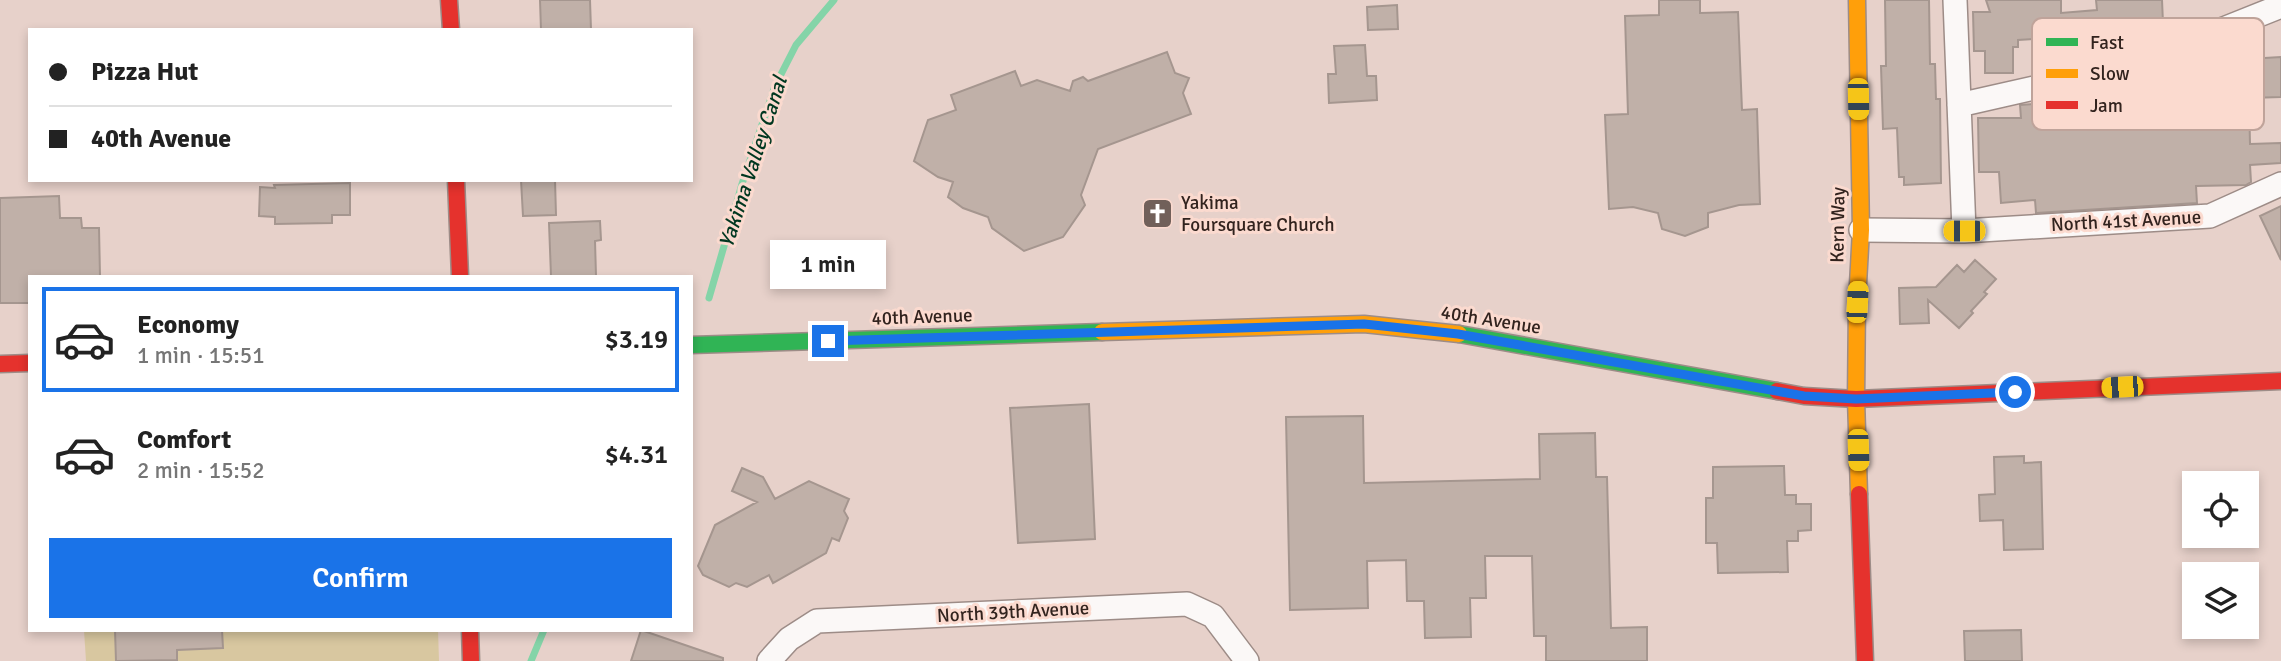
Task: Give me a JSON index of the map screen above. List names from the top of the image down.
{
  "streets": {
    "main road": ["Kern Way", "40th Avenue"],
    "street": ["North 41st Avenue", "North 39th Avenue"]
  },
  "crossings": [
    ["North 41st Avenue", "Kern Way"],
    ["Kern Way", "40th Avenue"]
  ],
  "water": ["Yakima Valley Canal"],
  "places": {
    "church": ["Yakima Foursquare Church"]
  },
  "legend": ["Fast", "Slow", "Jam"],
  "page": {
    "banner": ["Pizza Hut", "40th Avenue"],
    "bubble": "1 min",
    "list": [
      {
        "name": "Economy",
        "note": "1 min · 15:51",
        "value": "$3.19"
      },
      {
        "name": "Comfort",
        "note": "2 min · 15:52",
        "value": "$4.31"
      }
    ],
    "buttons": "Confirm"
  }
}
